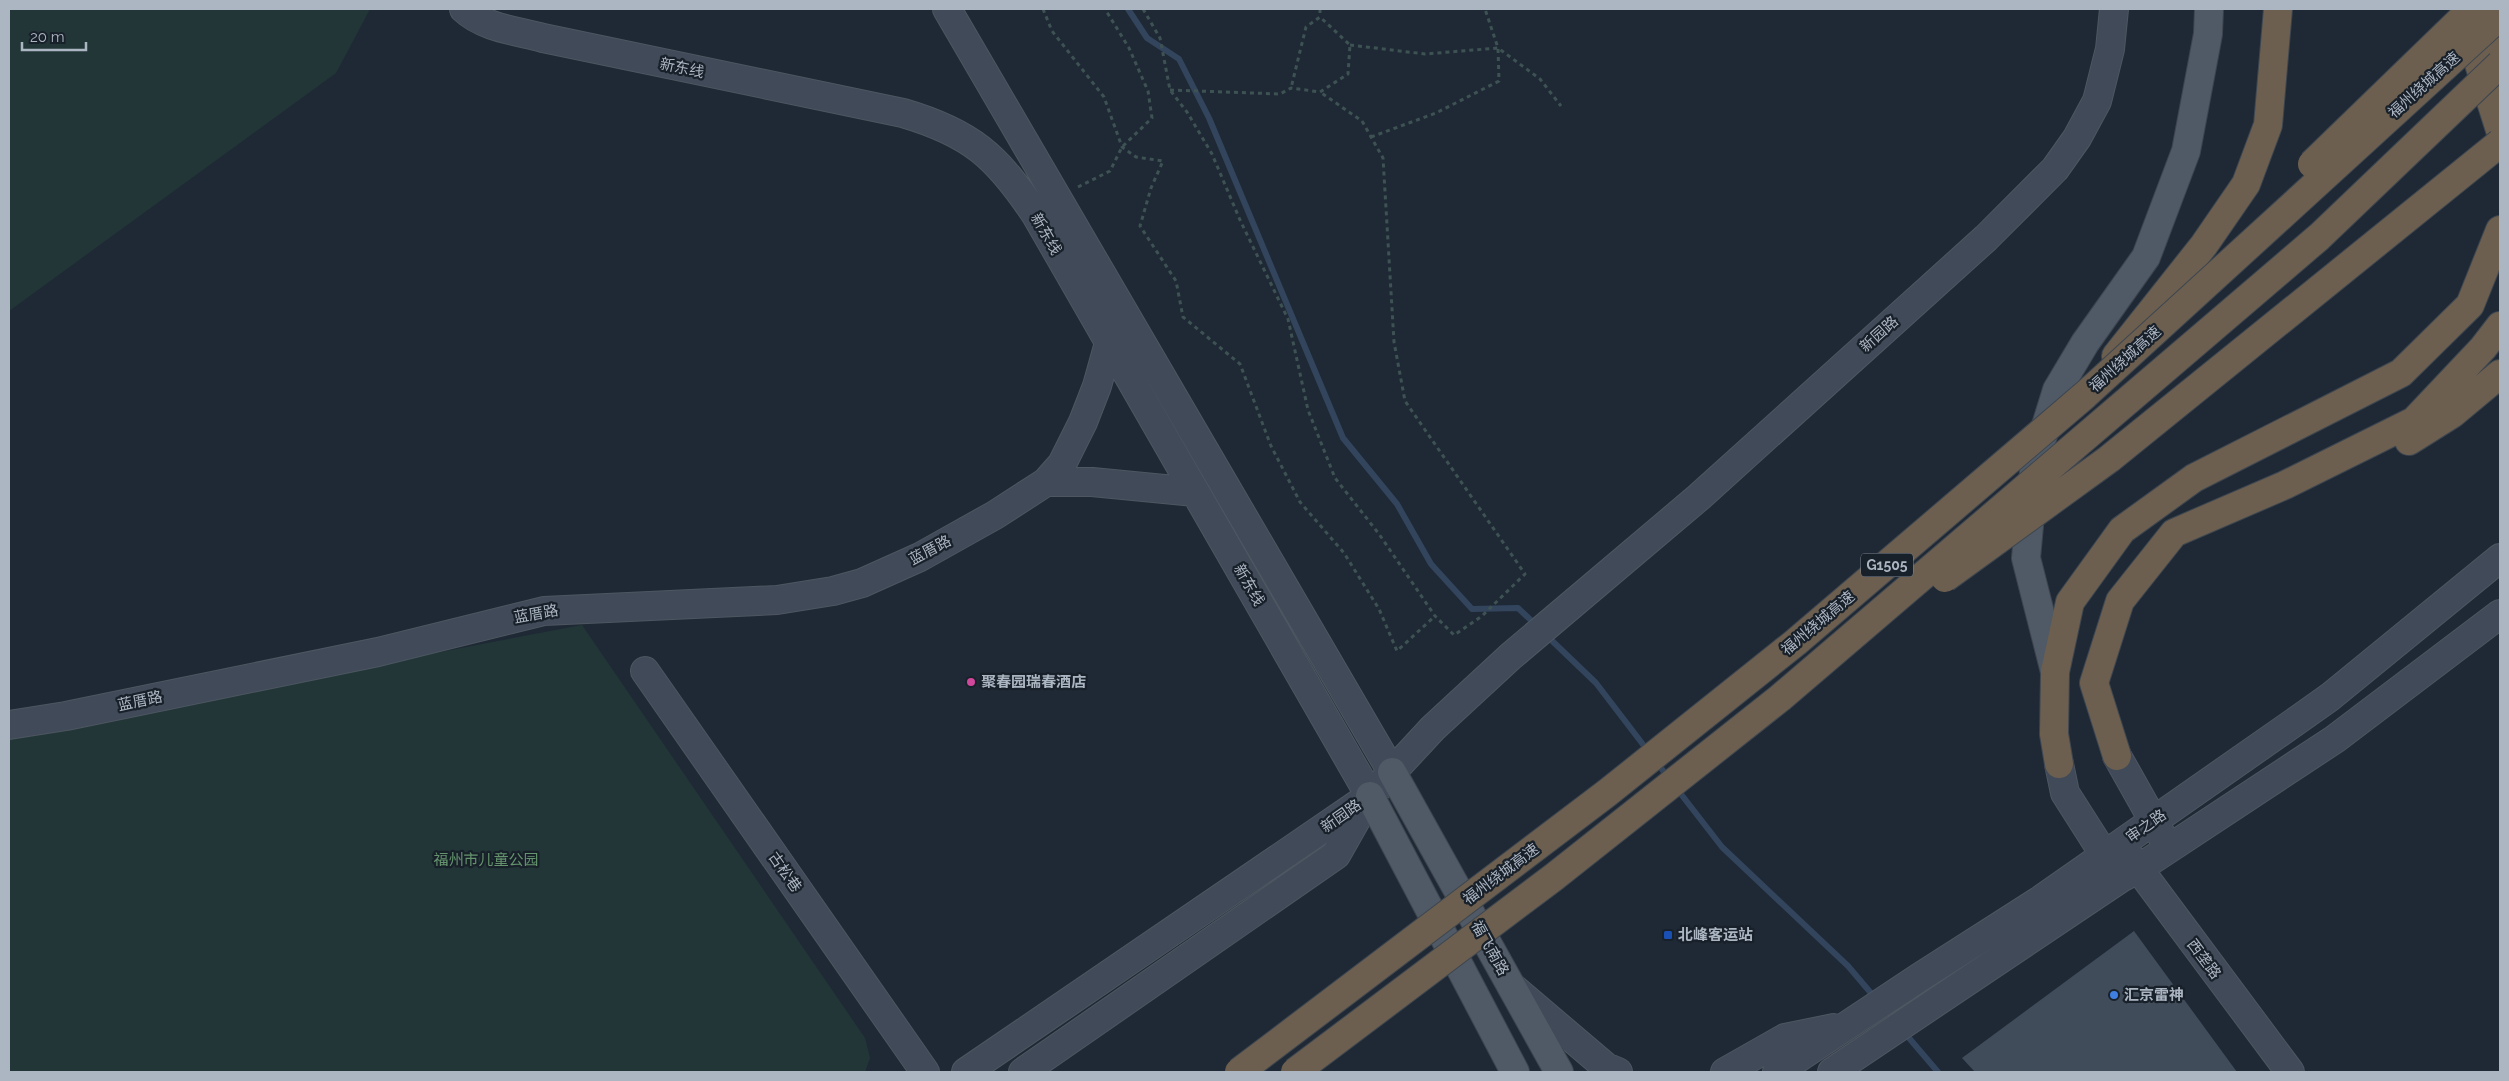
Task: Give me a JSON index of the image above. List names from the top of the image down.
{
  "streets": {
    "highway": ["福州绕城高速", "G1505"],
    "main road": [
      "新东线",
      "新园路",
      "蓝厝路",
      "审之路",
      "古松巷",
      "福飞南路",
      "西垄路"
    ]
  },
  "crossings": [
    ["新东线", "新园路"],
    ["新东线", "蓝厝路"],
    ["新东线", "福飞南路"],
    ["新园路", "福飞南路"],
    ["审之路", "西垄路"]
  ],
  "parks": ["福州市儿童公园"],
  "places": {
    "other": ["聚春园瑞春酒店", "汇京雷神"],
    "transit": ["北峰客运站"]
  },
  "scale_bar": "20 m"
}
